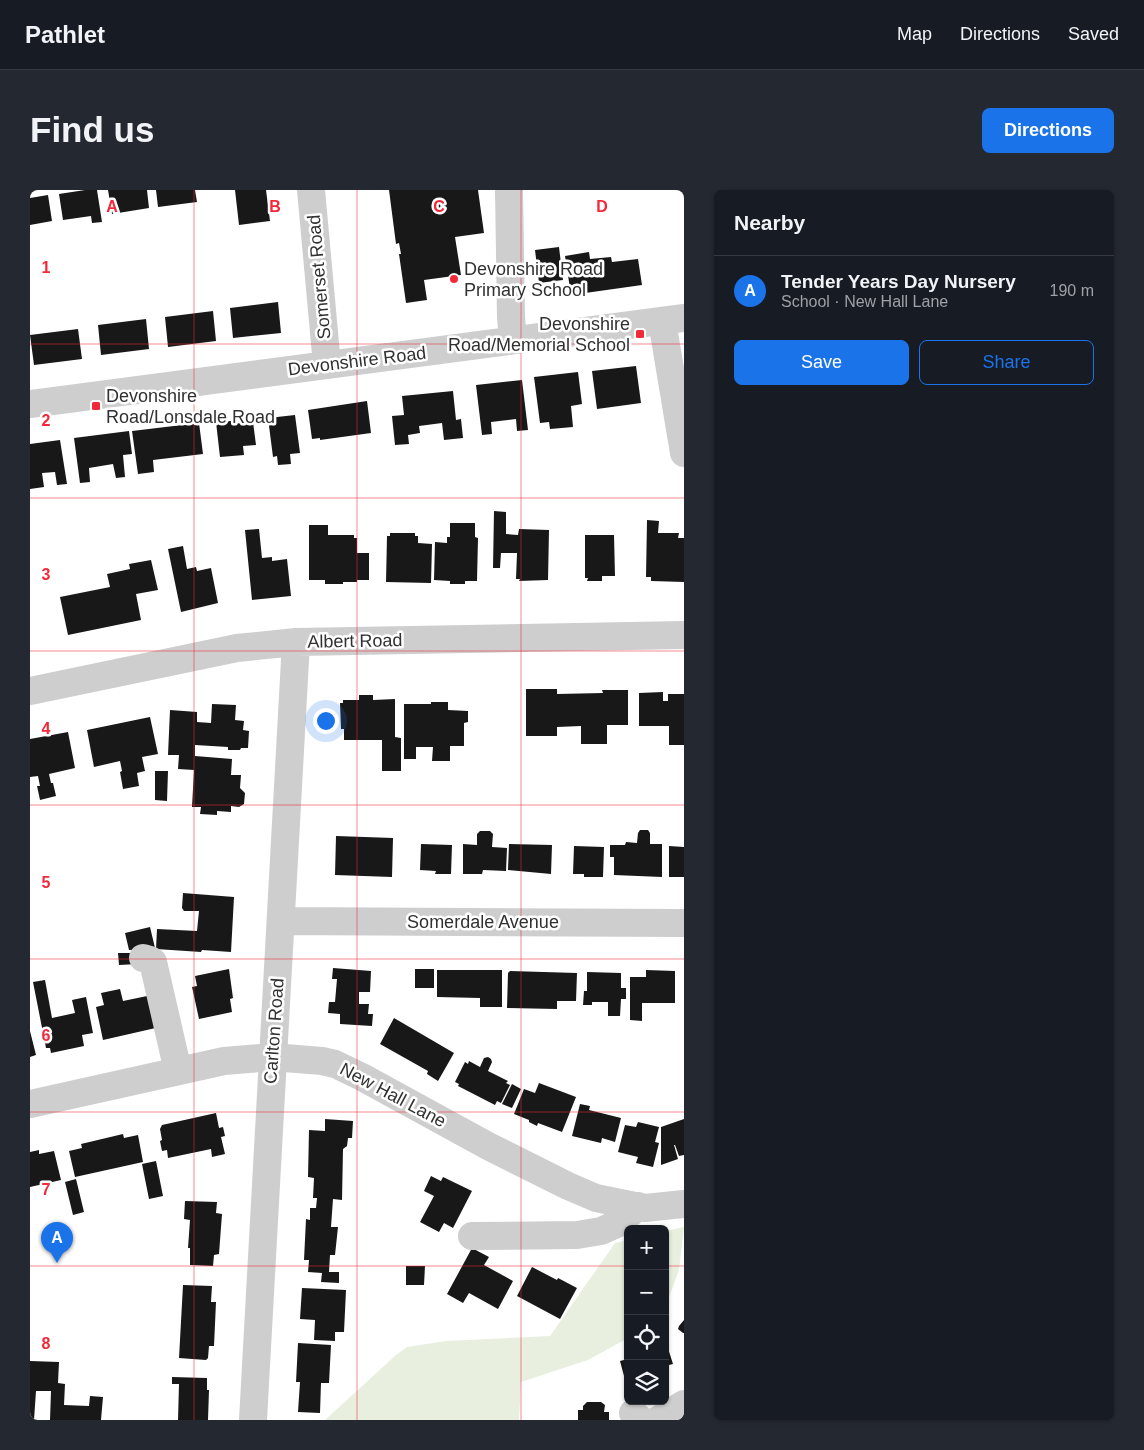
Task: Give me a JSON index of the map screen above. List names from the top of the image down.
{
  "streets": {
    "street": [
      "Somerset Road",
      "Devonshire Road",
      "Albert Road",
      "Somerdale Avenue",
      "Carlton Road",
      "New Hall Lane"
    ]
  },
  "crossings": [
    ["Somerset Road", "Devonshire Road"],
    ["Albert Road", "Carlton Road"],
    ["Somerdale Avenue", "Carlton Road"],
    ["Carlton Road", "New Hall Lane"]
  ],
  "places": {
    "other": ["Devonshire Road Primary School"],
    "transit": ["Devonshire Road/Memorial School", "Devonshire Road/Lonsdale Road"]
  },
  "page": {
    "header": "Pathlet",
    "nav": ["Map", "Directions", "Saved"],
    "buttons": [
      "Directions",
      ["Save", "Share"]
    ],
    "title": "Find us",
    "heading": "Nearby",
    "list": [
      {
        "mark": "A",
        "name": "Tender Years Day Nursery",
        "note": "School · New Hall Lane",
        "value": "190 m"
      }
    ],
    "pins": "A",
    "map_buttons": ["+", "−"]
  },
  "grid": {
    "columns": [
      "A",
      "B",
      "C",
      "D"
    ],
    "rows": [
      "1",
      "2",
      "3",
      "4",
      "5",
      "6",
      "7",
      "8"
    ]
  }
}
